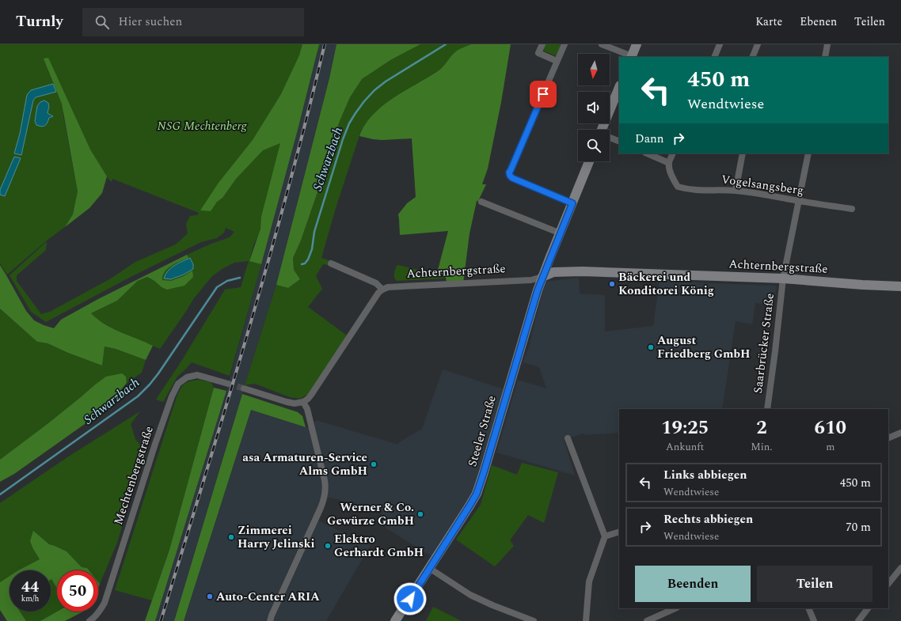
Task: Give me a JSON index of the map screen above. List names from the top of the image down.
{
  "streets": {
    "main road": ["Achternbergstraße", "Steeler Straße"],
    "street": ["Vogelsangsberg", "Saarbrücker Straße", "Mechtenbergstraße"]
  },
  "crossings": [
    ["Vogelsangsberg", "Saarbrücker Straße"],
    ["Achternbergstraße", "Saarbrücker Straße"],
    ["Achternbergstraße", "Steeler Straße"]
  ],
  "water": ["Schwarzbach"],
  "parks": ["NSG Mechtenberg"],
  "places": [
    "Bäckerei und Konditorei König",
    "August Friedberg GmbH",
    "asa Armaturen-Service Alms GmbH",
    "Werner & Co. Gewürze GmbH",
    "Zimmerei Harry Jelinski",
    "Elektro Gerhardt GmbH",
    "Auto-Center ARIA"
  ],
  "north": "bottom",
  "page": {
    "header": "Turnly",
    "search": "Hier suchen",
    "nav": ["Karte", "Ebenen", "Teilen"],
    "turn": ["450 m", "Wendtwiese"],
    "then": "Dann",
    "eta": [
      "19:25",
      "Ankunft",
      "2",
      "Min.",
      "610",
      "m"
    ],
    "list": [
      {
        "name": "Links abbiegen",
        "note": "Wendtwiese",
        "value": "450 m"
      },
      {
        "name": "Rechts abbiegen",
        "note": "Wendtwiese",
        "value": "70 m"
      }
    ],
    "buttons": ["Beenden", "Teilen"],
    "speed": "44 km/h",
    "limit": "50"
  }
}
